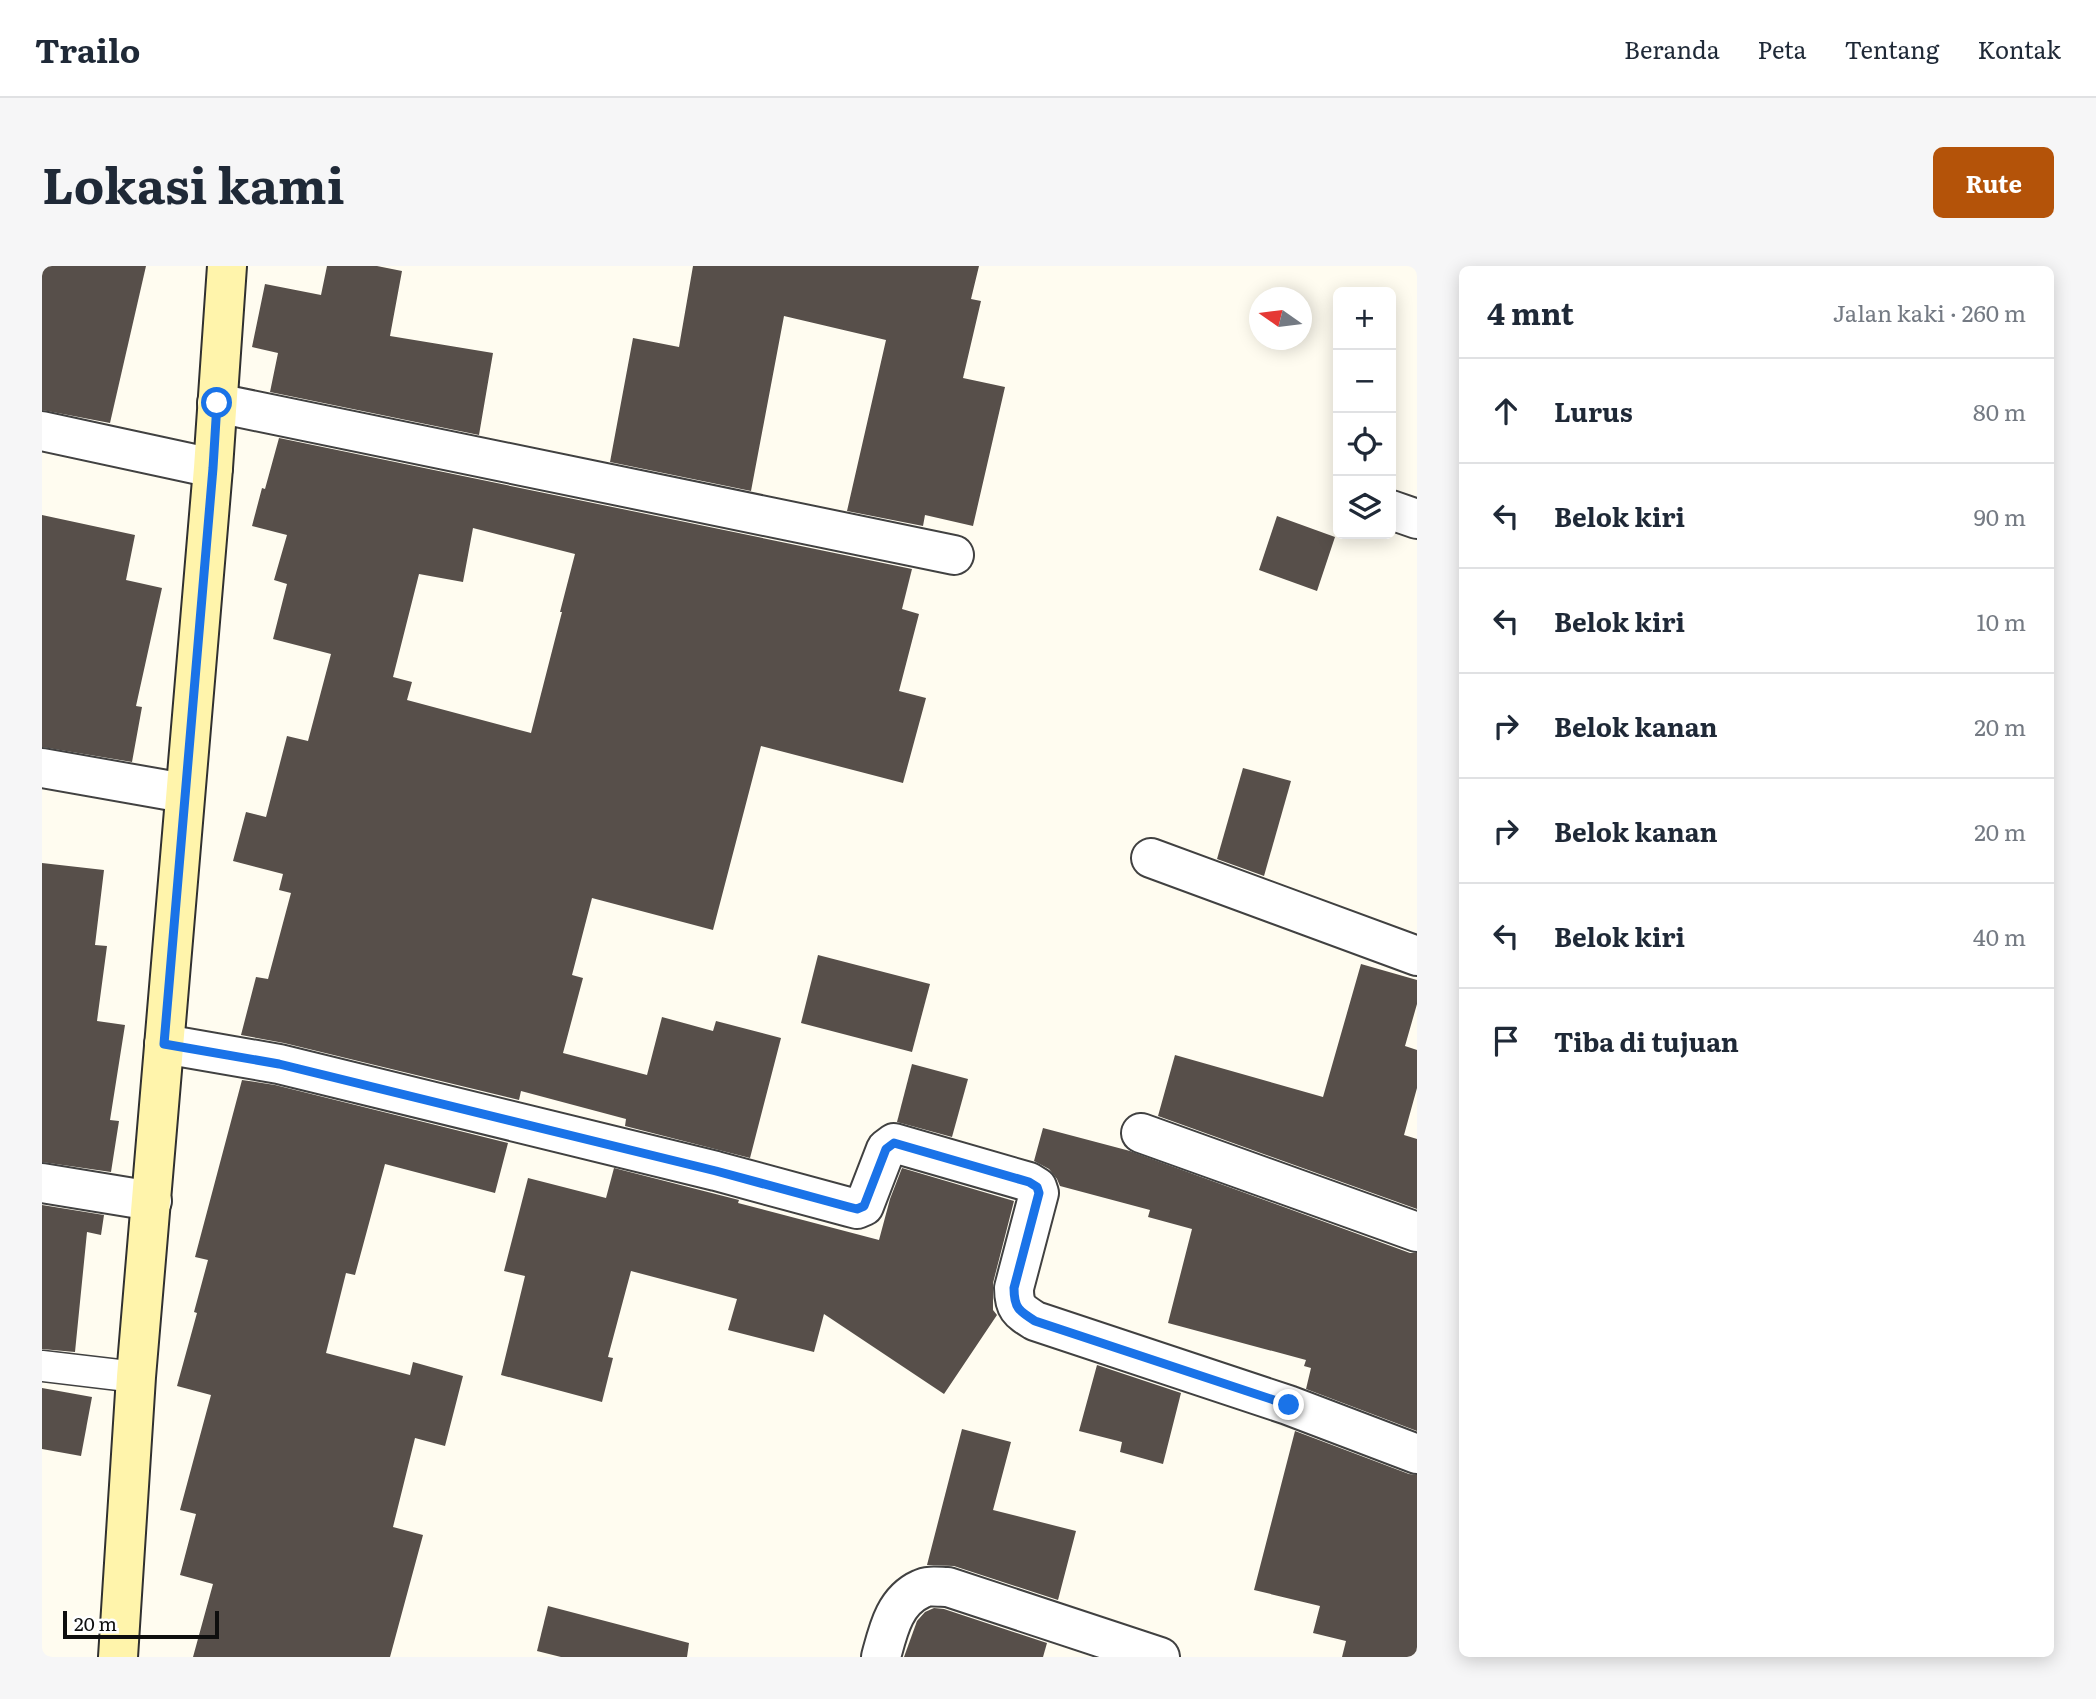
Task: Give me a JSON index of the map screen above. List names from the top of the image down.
{
  "scale_bar": "20 m",
  "north": "left",
  "page": {
    "header": "Trailo",
    "nav": [
      "Beranda",
      "Peta",
      "Tentang",
      "Kontak"
    ],
    "title": "Lokasi kami",
    "buttons": "Rute",
    "heading": ["4 mnt", "Jalan kaki · 260 m"],
    "map_buttons": ["+", "−"],
    "list": [
      ["Lurus", "80 m"],
      ["Belok kiri", "90 m"],
      ["Belok kiri", "10 m"],
      ["Belok kanan", "20 m"],
      ["Belok kanan", "20 m"],
      ["Belok kiri", "40 m"],
      "Tiba di tujuan"
    ],
    "scale": "20 m"
  }
}
